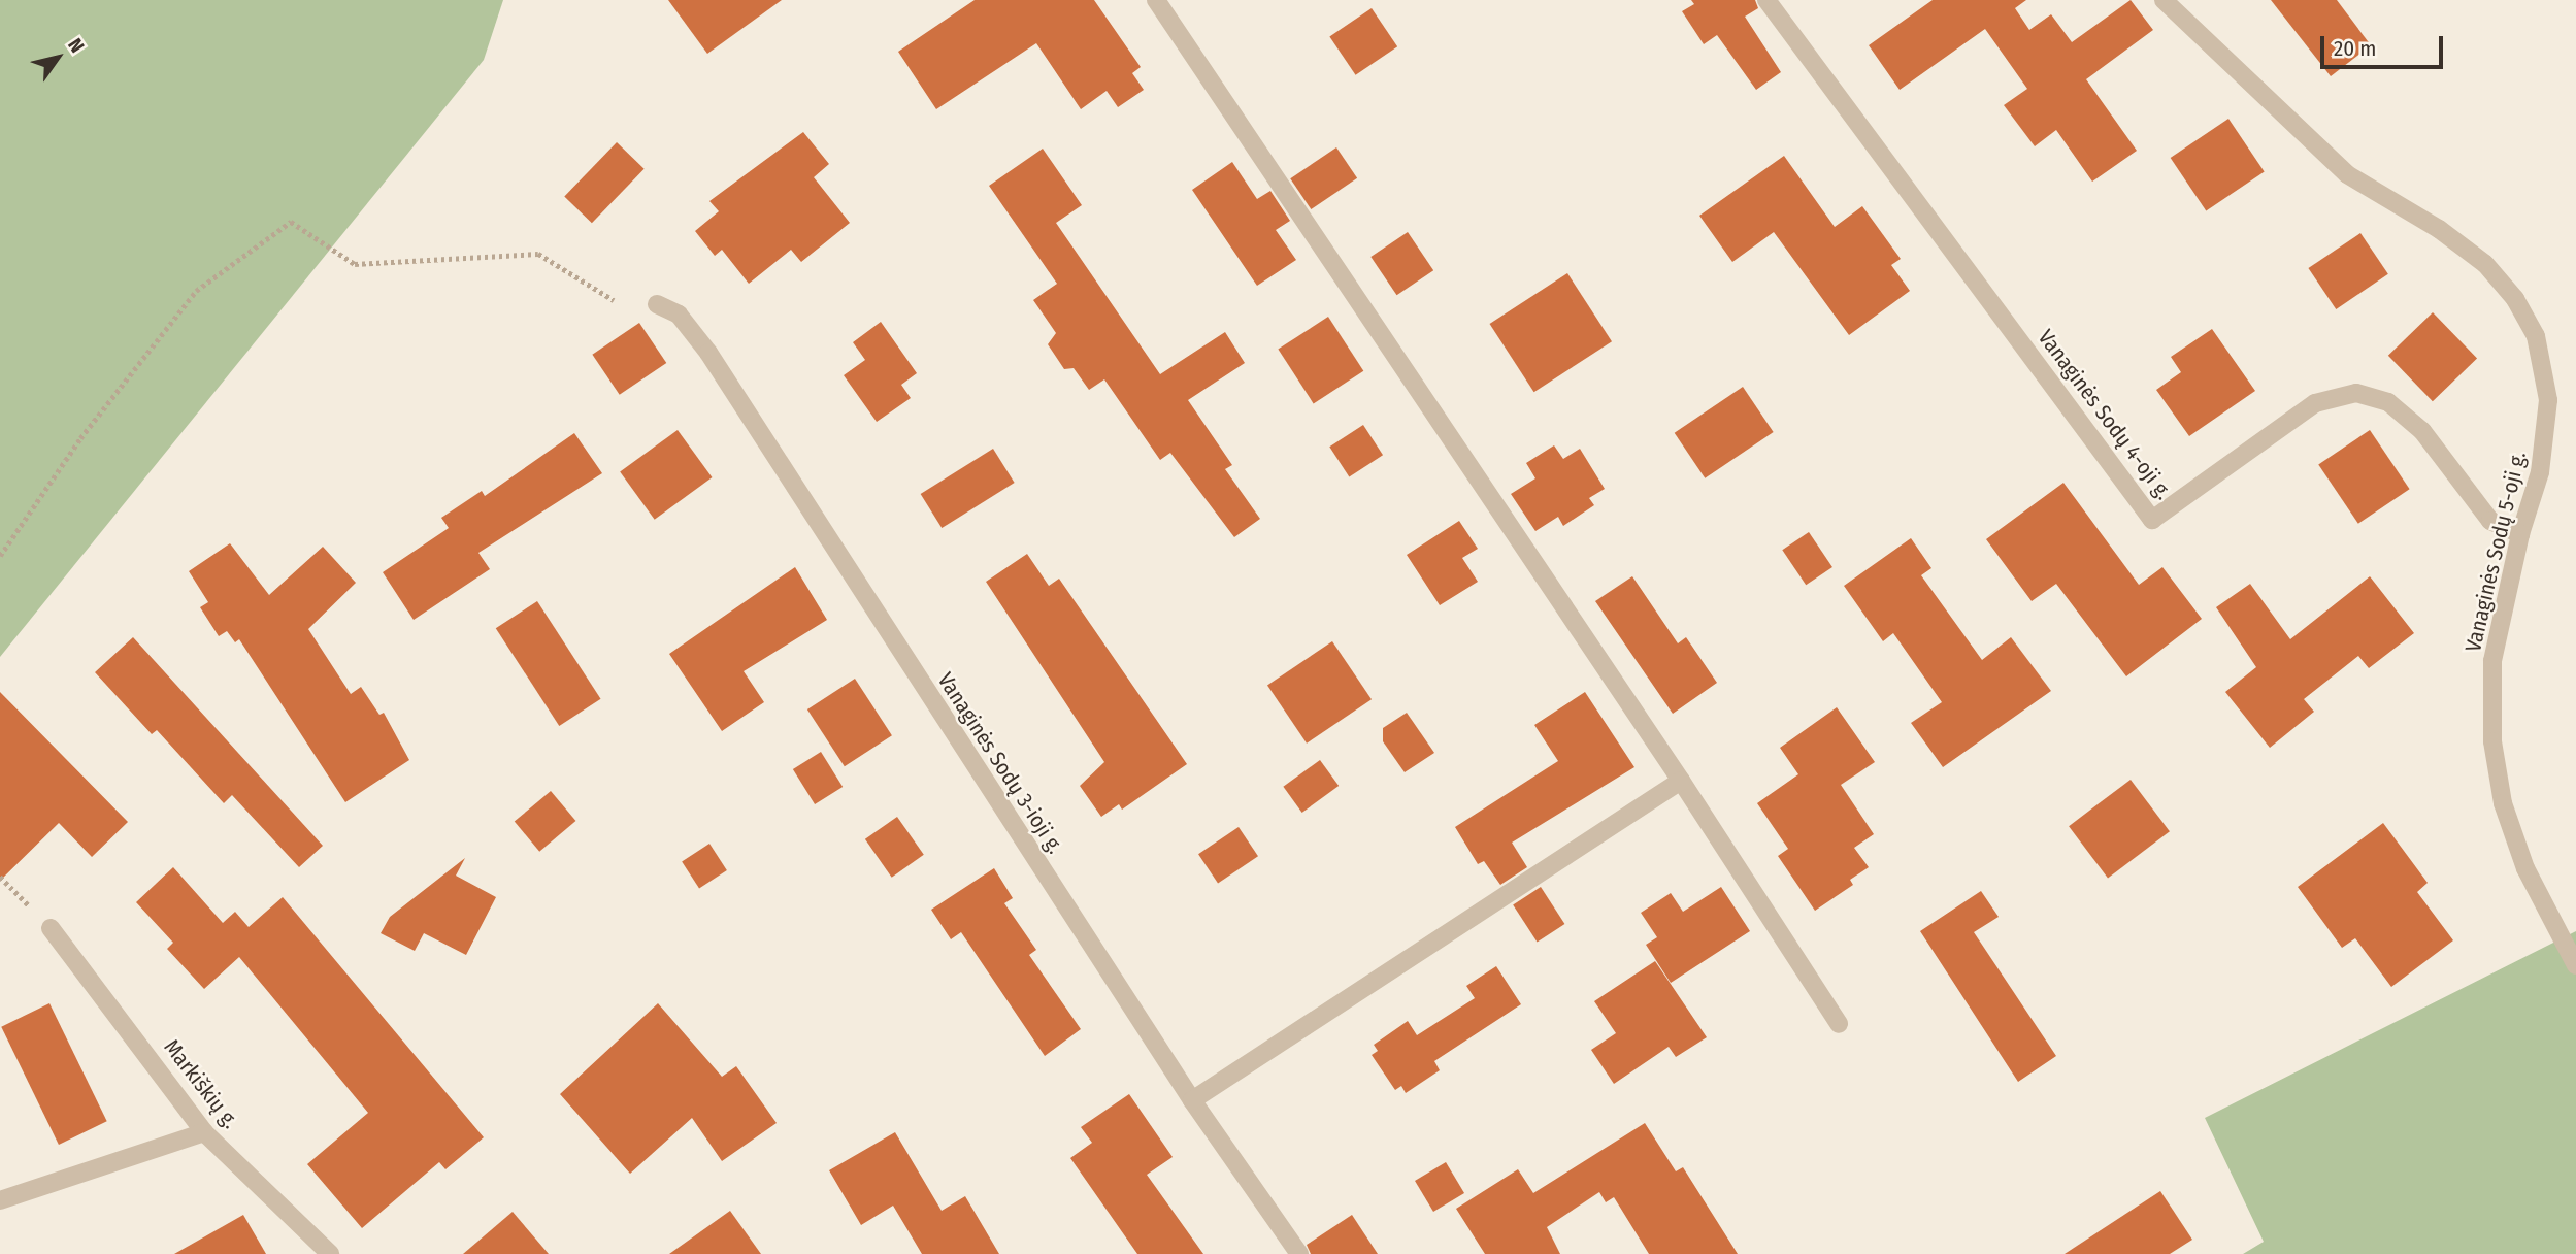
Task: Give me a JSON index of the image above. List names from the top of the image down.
{
  "streets": {
    "street": [
      "Vanaginės Sodų 4-oji g.",
      "Vanaginės Sodų 5-oji g.",
      "Vanaginės Sodų 3-ioji g.",
      "Markiškių g."
    ]
  },
  "crossings": [
    ["Vanaginės Sodų 4-oji g.", "Vanaginės Sodų 5-oji g."]
  ],
  "scale_bar": "20 m",
  "north": "top right"
}
